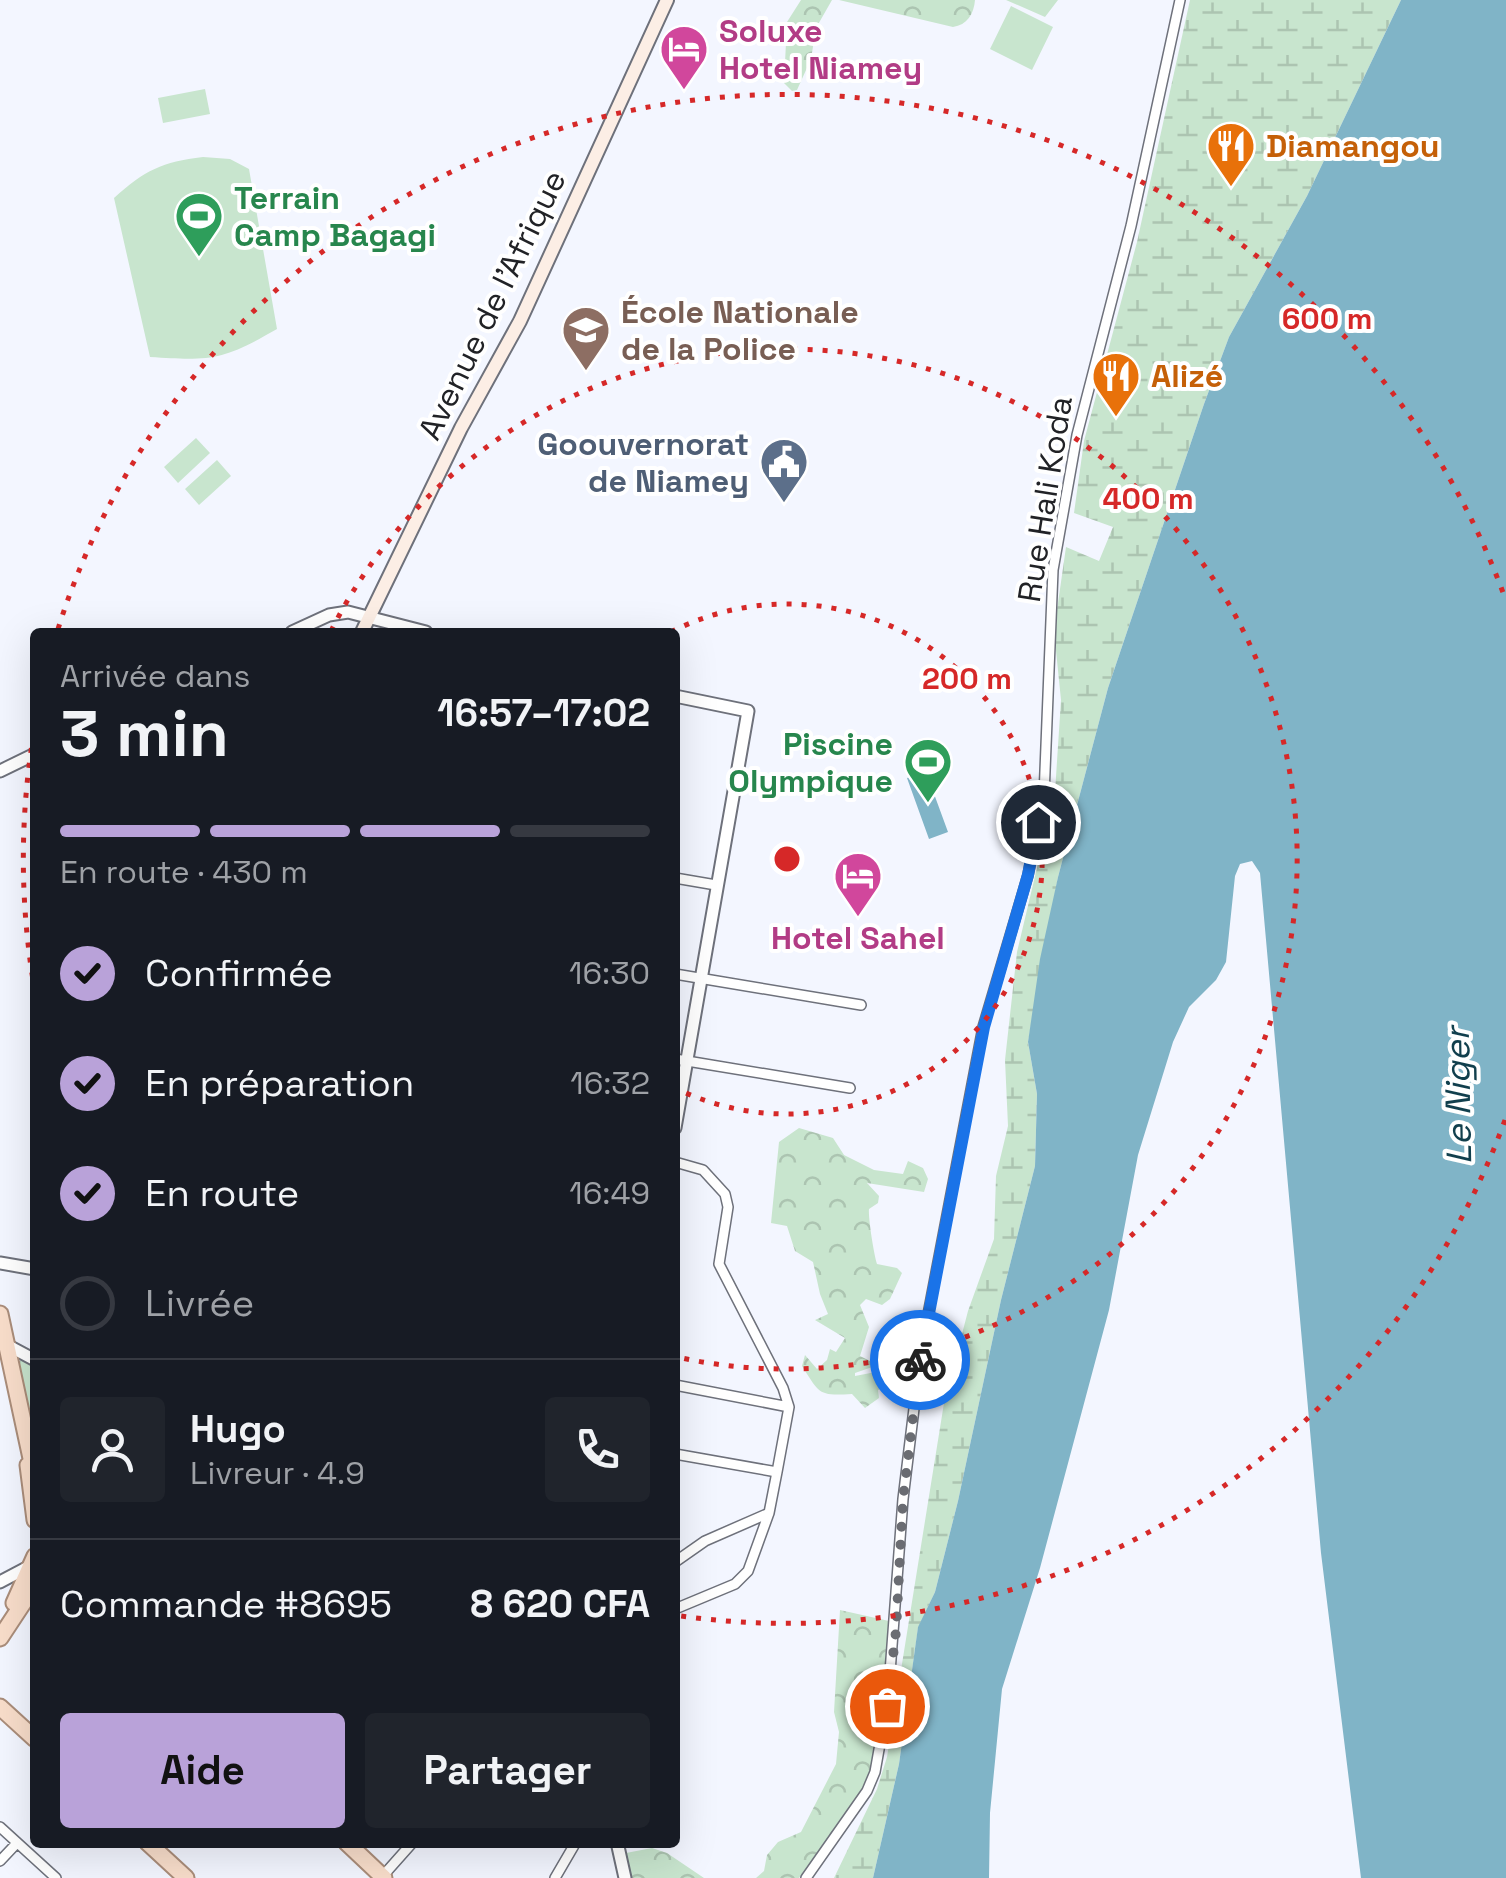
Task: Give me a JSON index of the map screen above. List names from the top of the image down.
{
  "streets": {
    "main road": ["Avenue de l'Afrique"],
    "street": ["Rue Hali Koda"]
  },
  "water": ["Le Niger"],
  "places": {
    "hotel": ["Soluxe Hotel Niamey", "Hotel Sahel"],
    "restaurant": ["Diamangou", "Alizé"],
    "sports": ["Terrain Camp Bagagi", "Piscine Olympique"],
    "school or university": ["École Nationale de la Police"],
    "public building": ["Goouvernorat de Niamey"]
  },
  "page": {
    "heading": ["3 min", "Arrivée dans", "16:57–17:02"],
    "panel": [
      "Hugo",
      "Livreur · 4.9",
      "Commande #8695",
      "8 620 CFA"
    ],
    "bar": "En route · 430 m",
    "list": [
      ["Confirmée", "16:30"],
      ["En préparation", "16:32"],
      ["En route", "16:49"],
      "Livrée"
    ],
    "buttons": ["Aide", "Partager"]
  },
  "rings": ["600 m", "400 m", "200 m"]
}
